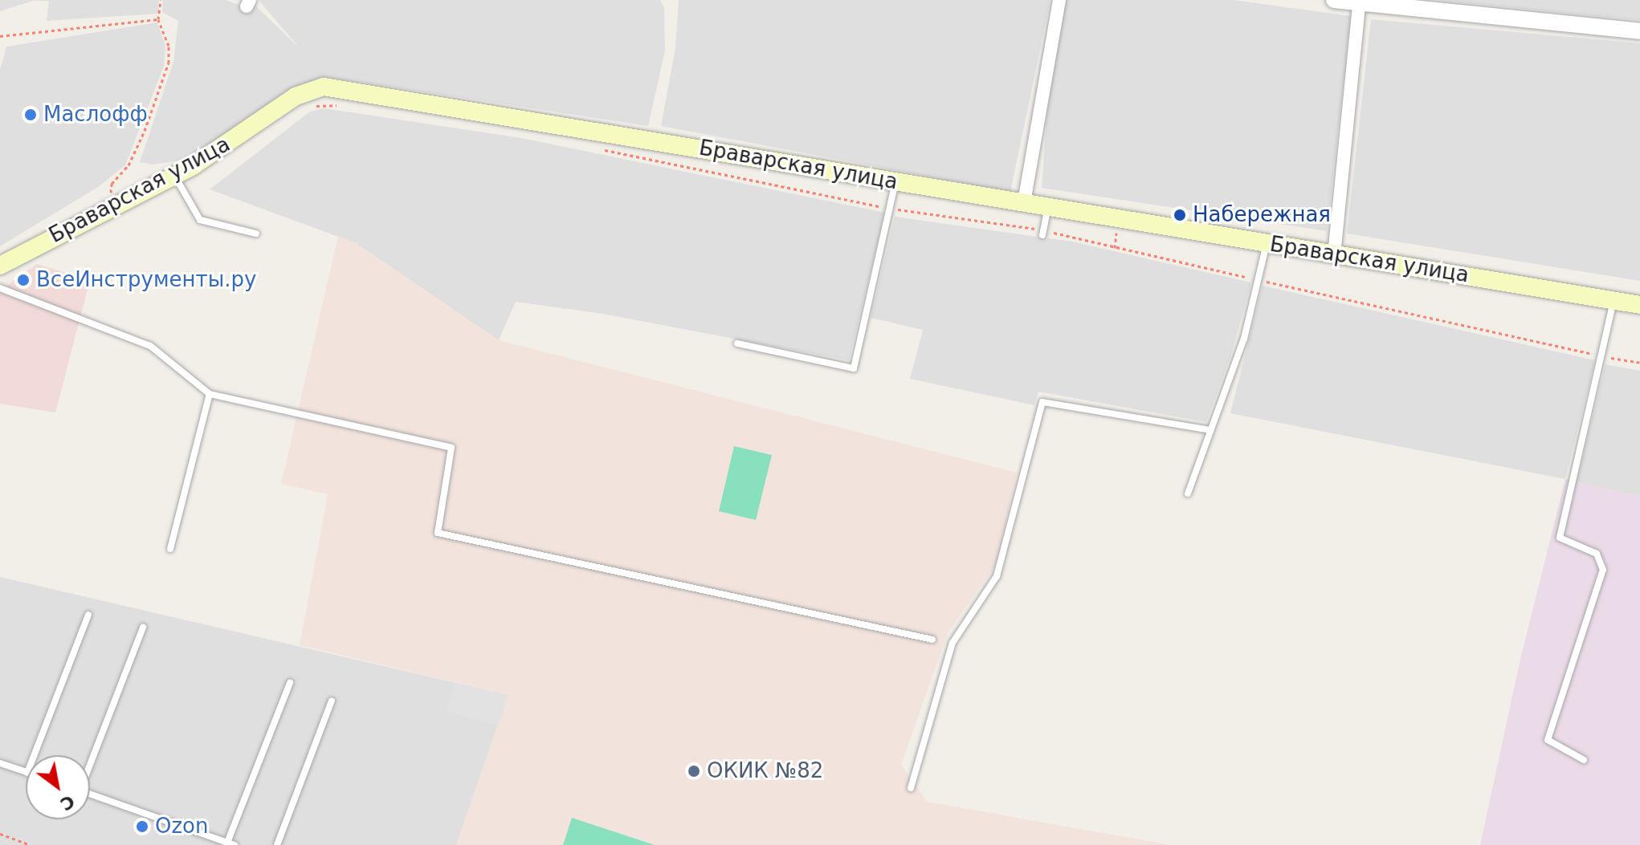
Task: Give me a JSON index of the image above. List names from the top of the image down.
{
  "streets": {
    "main road": ["Браварская улица"]
  },
  "places": [
    "Маслофф",
    "Набережная",
    "ВсеИнструменты.ру",
    "ОКИК №82",
    "Ozon"
  ],
  "north": "bottom right"
}
